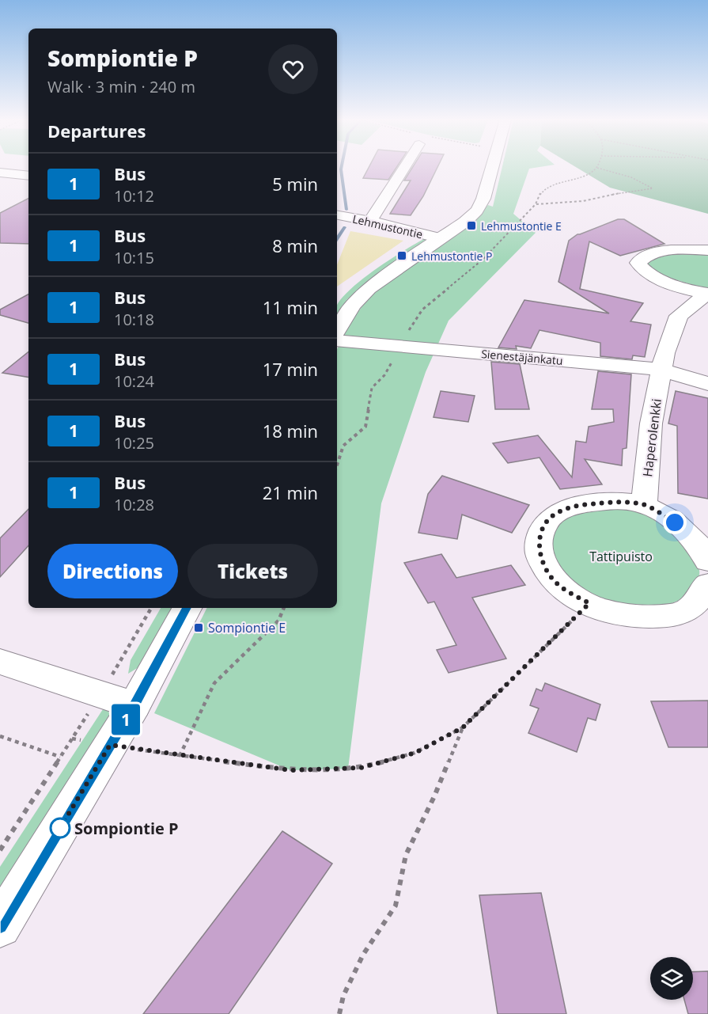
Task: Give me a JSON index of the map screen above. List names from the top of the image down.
{
  "streets": {
    "street": ["Lehmustontie", "Sienestäjänkatu", "Haperolenkki"]
  },
  "crossings": [
    ["Sienestäjänkatu", "Haperolenkki"]
  ],
  "parks": ["Tattipuisto"],
  "places": {
    "transit": ["Lehmustontie E", "Lehmustontie P", "Sompiontie E"],
    "other": ["Sompiontie P"]
  },
  "lines": ["bus line 1"],
  "page": {
    "on_map": "1",
    "heading": [
      ["Sompiontie P", "Walk · 3 min · 240 m"],
      "Departures"
    ],
    "list": [
      {
        "mark": "1",
        "name": "Bus",
        "note": "10:12",
        "value": "5 min"
      },
      {
        "mark": "1",
        "name": "Bus",
        "note": "10:15",
        "value": "8 min"
      },
      {
        "mark": "1",
        "name": "Bus",
        "note": "10:18",
        "value": "11 min"
      },
      {
        "mark": "1",
        "name": "Bus",
        "note": "10:24",
        "value": "17 min"
      },
      {
        "mark": "1",
        "name": "Bus",
        "note": "10:25",
        "value": "18 min"
      },
      {
        "mark": "1",
        "name": "Bus",
        "note": "10:28",
        "value": "21 min"
      }
    ],
    "buttons": ["Directions", "Tickets"]
  }
}
